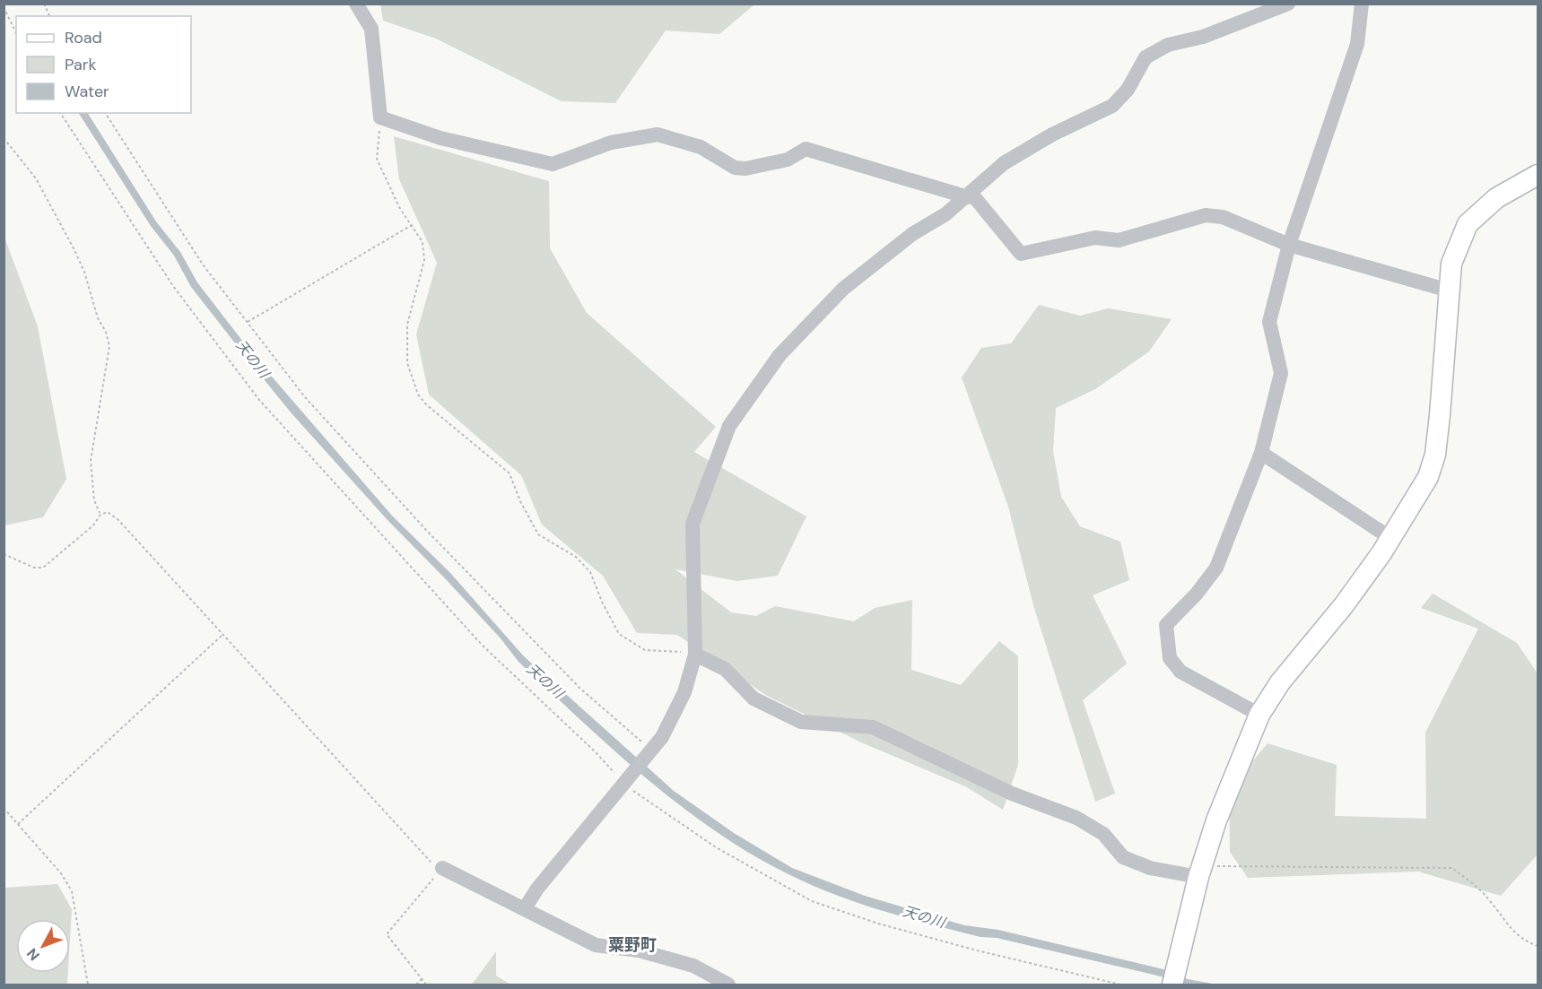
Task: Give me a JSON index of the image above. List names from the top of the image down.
{
  "districts": ["粟野町"],
  "water": ["天の川"],
  "legend": ["Road", "Park", "Water"],
  "north": "bottom left"
}
